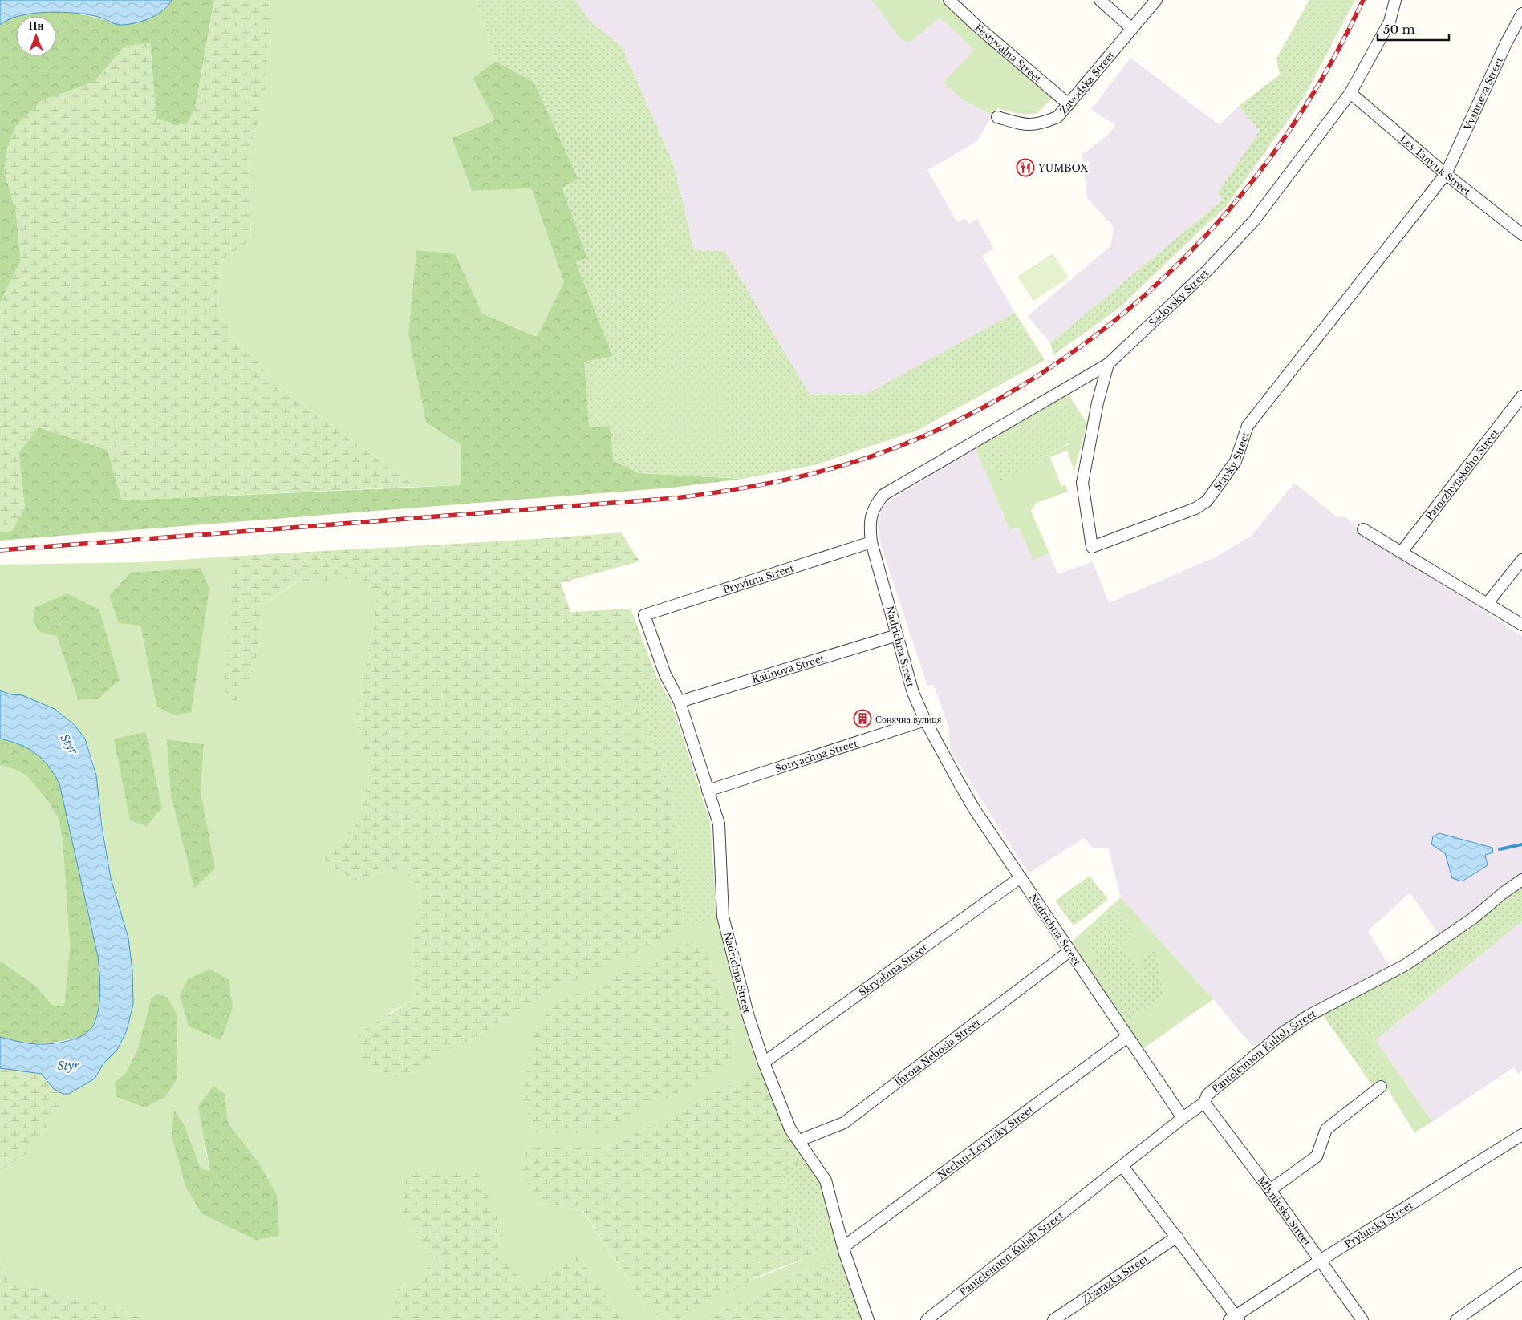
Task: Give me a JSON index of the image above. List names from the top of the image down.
{
  "streets": {
    "street": [
      "Festyvalna Street",
      "Zavodska Street",
      "Vyshneva Street",
      "Les Tanyuk Street",
      "Sadovsky Street",
      "Stavky Street",
      "Patorzhynskoho Street",
      "Pryvitna Street",
      "Nadrichna Street",
      "Kalinova Street",
      "Sonyachna Street",
      "Skryabina Street",
      "Ihroia Nebosia Street",
      "Panteleimon Kulish Street",
      "Nechui-Levytsky Street",
      "Mlynivska Street",
      "Prylutska Street",
      "Zbarazka Street"
    ]
  },
  "crossings": [
    ["Festyvalna Street", "Zavodska Street"],
    ["Vyshneva Street", "Les Tanyuk Street"],
    ["Vyshneva Street", "Stavky Street"],
    ["Les Tanyuk Street", "Sadovsky Street"],
    ["Les Tanyuk Street", "Stavky Street"],
    ["Sadovsky Street", "Stavky Street"],
    ["Sadovsky Street", "Nadrichna Street"],
    ["Pryvitna Street", "Nadrichna Street"],
    ["Nadrichna Street", "Kalinova Street"],
    ["Nadrichna Street", "Sonyachna Street"],
    ["Nadrichna Street", "Skryabina Street"],
    ["Nadrichna Street", "Ihroia Nebosia Street"],
    ["Nadrichna Street", "Panteleimon Kulish Street"],
    ["Nadrichna Street", "Nechui-Levytsky Street"],
    ["Panteleimon Kulish Street", "Mlynivska Street"],
    ["Panteleimon Kulish Street", "Prylutska Street"],
    ["Mlynivska Street", "Prylutska Street"],
    ["Prylutska Street", "Zbarazka Street"]
  ],
  "water": ["Styr"],
  "places": {
    "restaurant": ["YUMBOX"],
    "building": ["Сонячна вулиця"]
  },
  "scale_bar": "50 m",
  "north": "top"
}
